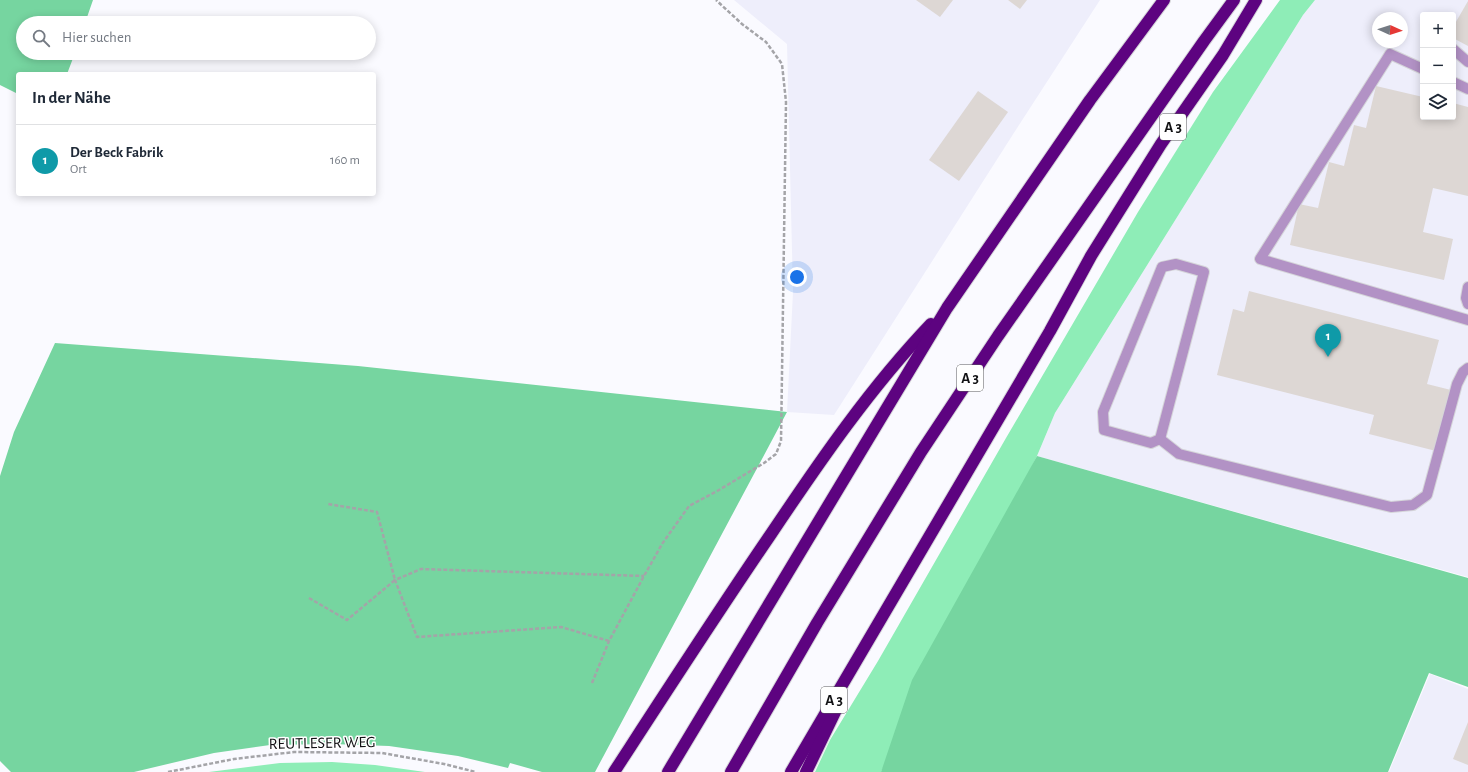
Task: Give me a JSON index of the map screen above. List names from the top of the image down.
{
  "streets": {
    "highway": ["A 3"],
    "path": ["REUTLESER WEG"]
  },
  "north": "right",
  "page": {
    "map_buttons": ["+", "−"],
    "search": "Hier suchen",
    "heading": "In der Nähe",
    "list": [
      {
        "mark": "1",
        "name": "Der Beck Fabrik",
        "note": "Ort",
        "value": "160 m"
      }
    ],
    "pins": "1"
  }
}
